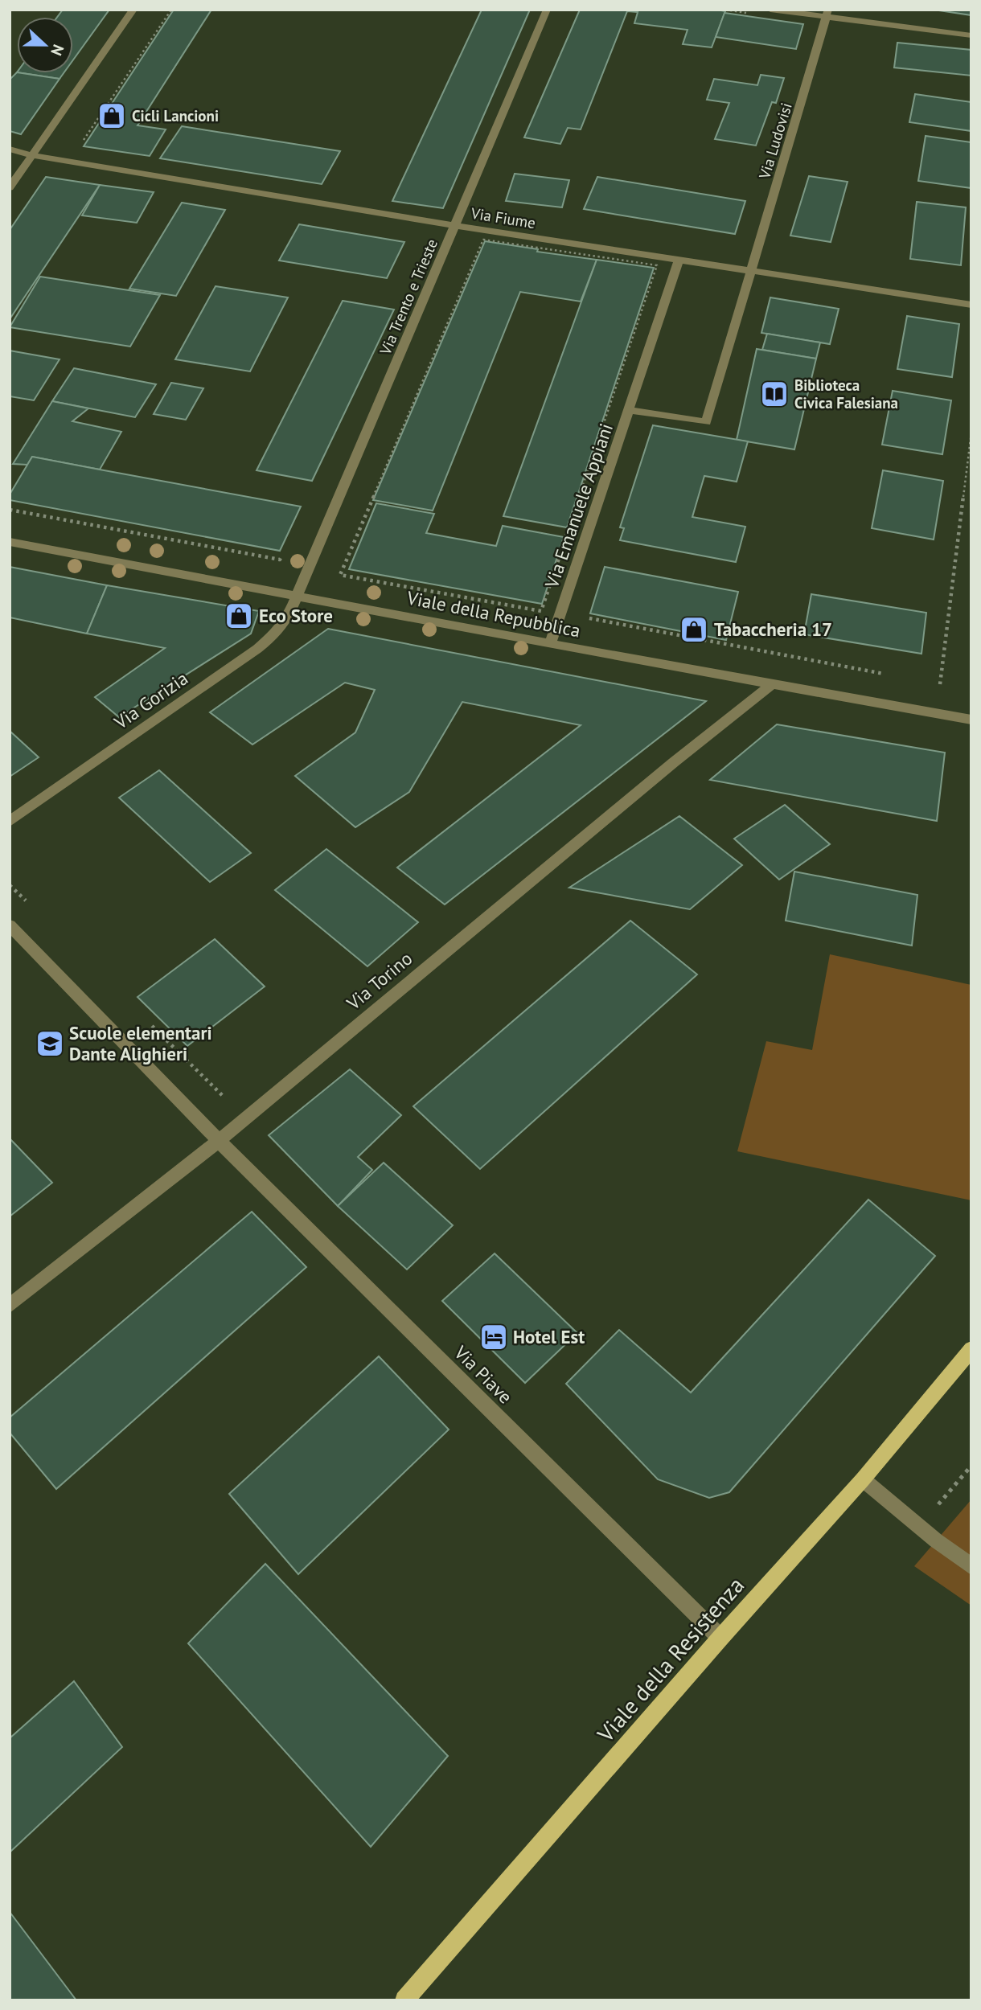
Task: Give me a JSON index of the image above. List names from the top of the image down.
{
  "streets": {
    "main road": ["Viale della Resistenza"],
    "street": [
      "Via Ludovisi",
      "Via Fiume",
      "Via Trento e Trieste",
      "Via Emanuele Appiani",
      "Viale della Repubblica",
      "Via Gorizia",
      "Via Torino",
      "Via Piave"
    ]
  },
  "crossings": [
    ["Via Ludovisi", "Via Fiume"],
    ["Via Ludovisi", "Via Emanuele Appiani"],
    ["Via Fiume", "Via Trento e Trieste"],
    ["Via Fiume", "Via Emanuele Appiani"],
    ["Via Trento e Trieste", "Viale della Repubblica"],
    ["Via Trento e Trieste", "Via Gorizia"],
    ["Via Emanuele Appiani", "Viale della Repubblica"],
    ["Viale della Repubblica", "Via Gorizia"],
    ["Viale della Repubblica", "Via Torino"],
    ["Via Torino", "Via Piave"],
    ["Via Piave", "Viale della Resistenza"]
  ],
  "places": {
    "shop": ["Cicli Lancioni", "Eco Store", "Tabaccheria 17"],
    "library": ["Biblioteca Civica Falesiana"],
    "school or university": ["Scuole elementari Dante Alighieri"],
    "hotel": ["Hotel Est"]
  },
  "north": "right"
}
